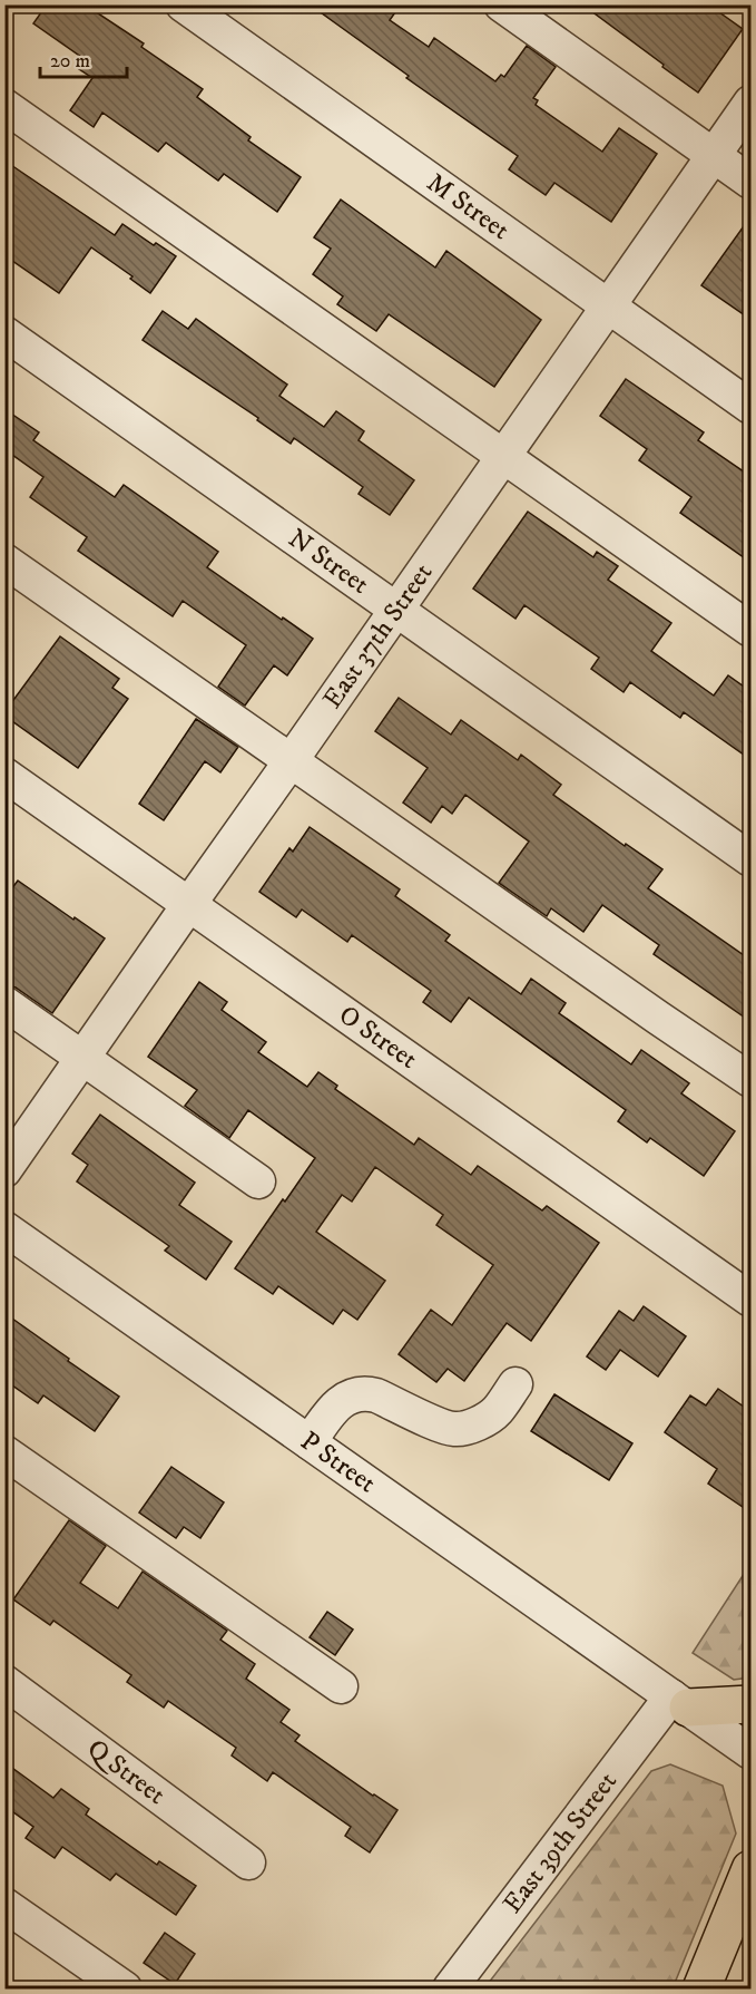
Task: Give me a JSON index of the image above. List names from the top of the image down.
{
  "streets": {
    "street": [
      "M Street",
      "N Street",
      "East 37th Street",
      "O Street",
      "P Street",
      "Q Street",
      "East 39th Street"
    ]
  },
  "crossings": [
    ["M Street", "East 37th Street"],
    ["N Street", "East 37th Street"],
    ["East 37th Street", "O Street"],
    ["P Street", "East 39th Street"]
  ],
  "scale_bar": "20 m"
}
